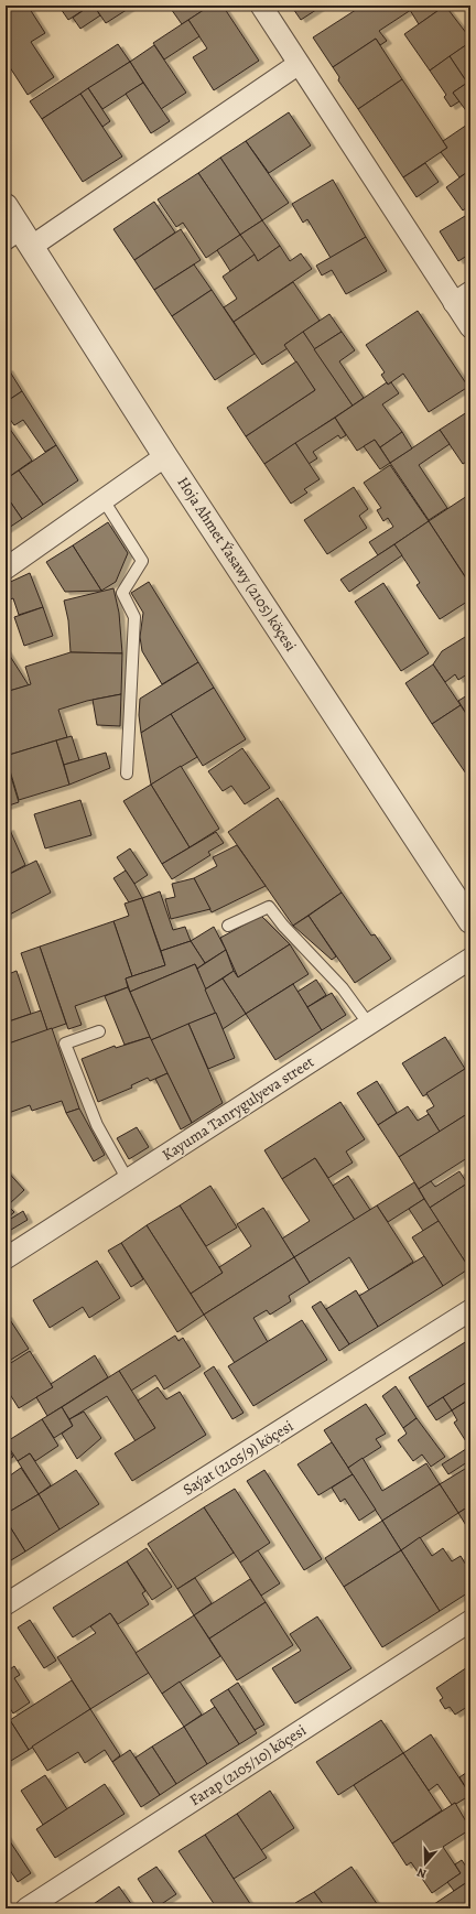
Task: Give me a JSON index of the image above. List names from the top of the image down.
{
  "streets": {
    "street": [
      "Hoja Ahmet Ýasawy (2105) köçesi",
      "Kayuma Tanrygulyeva street",
      "Saýat (2105/9) köçesi",
      "Farap (2105/10) köçesi"
    ]
  },
  "north": "bottom"
}
